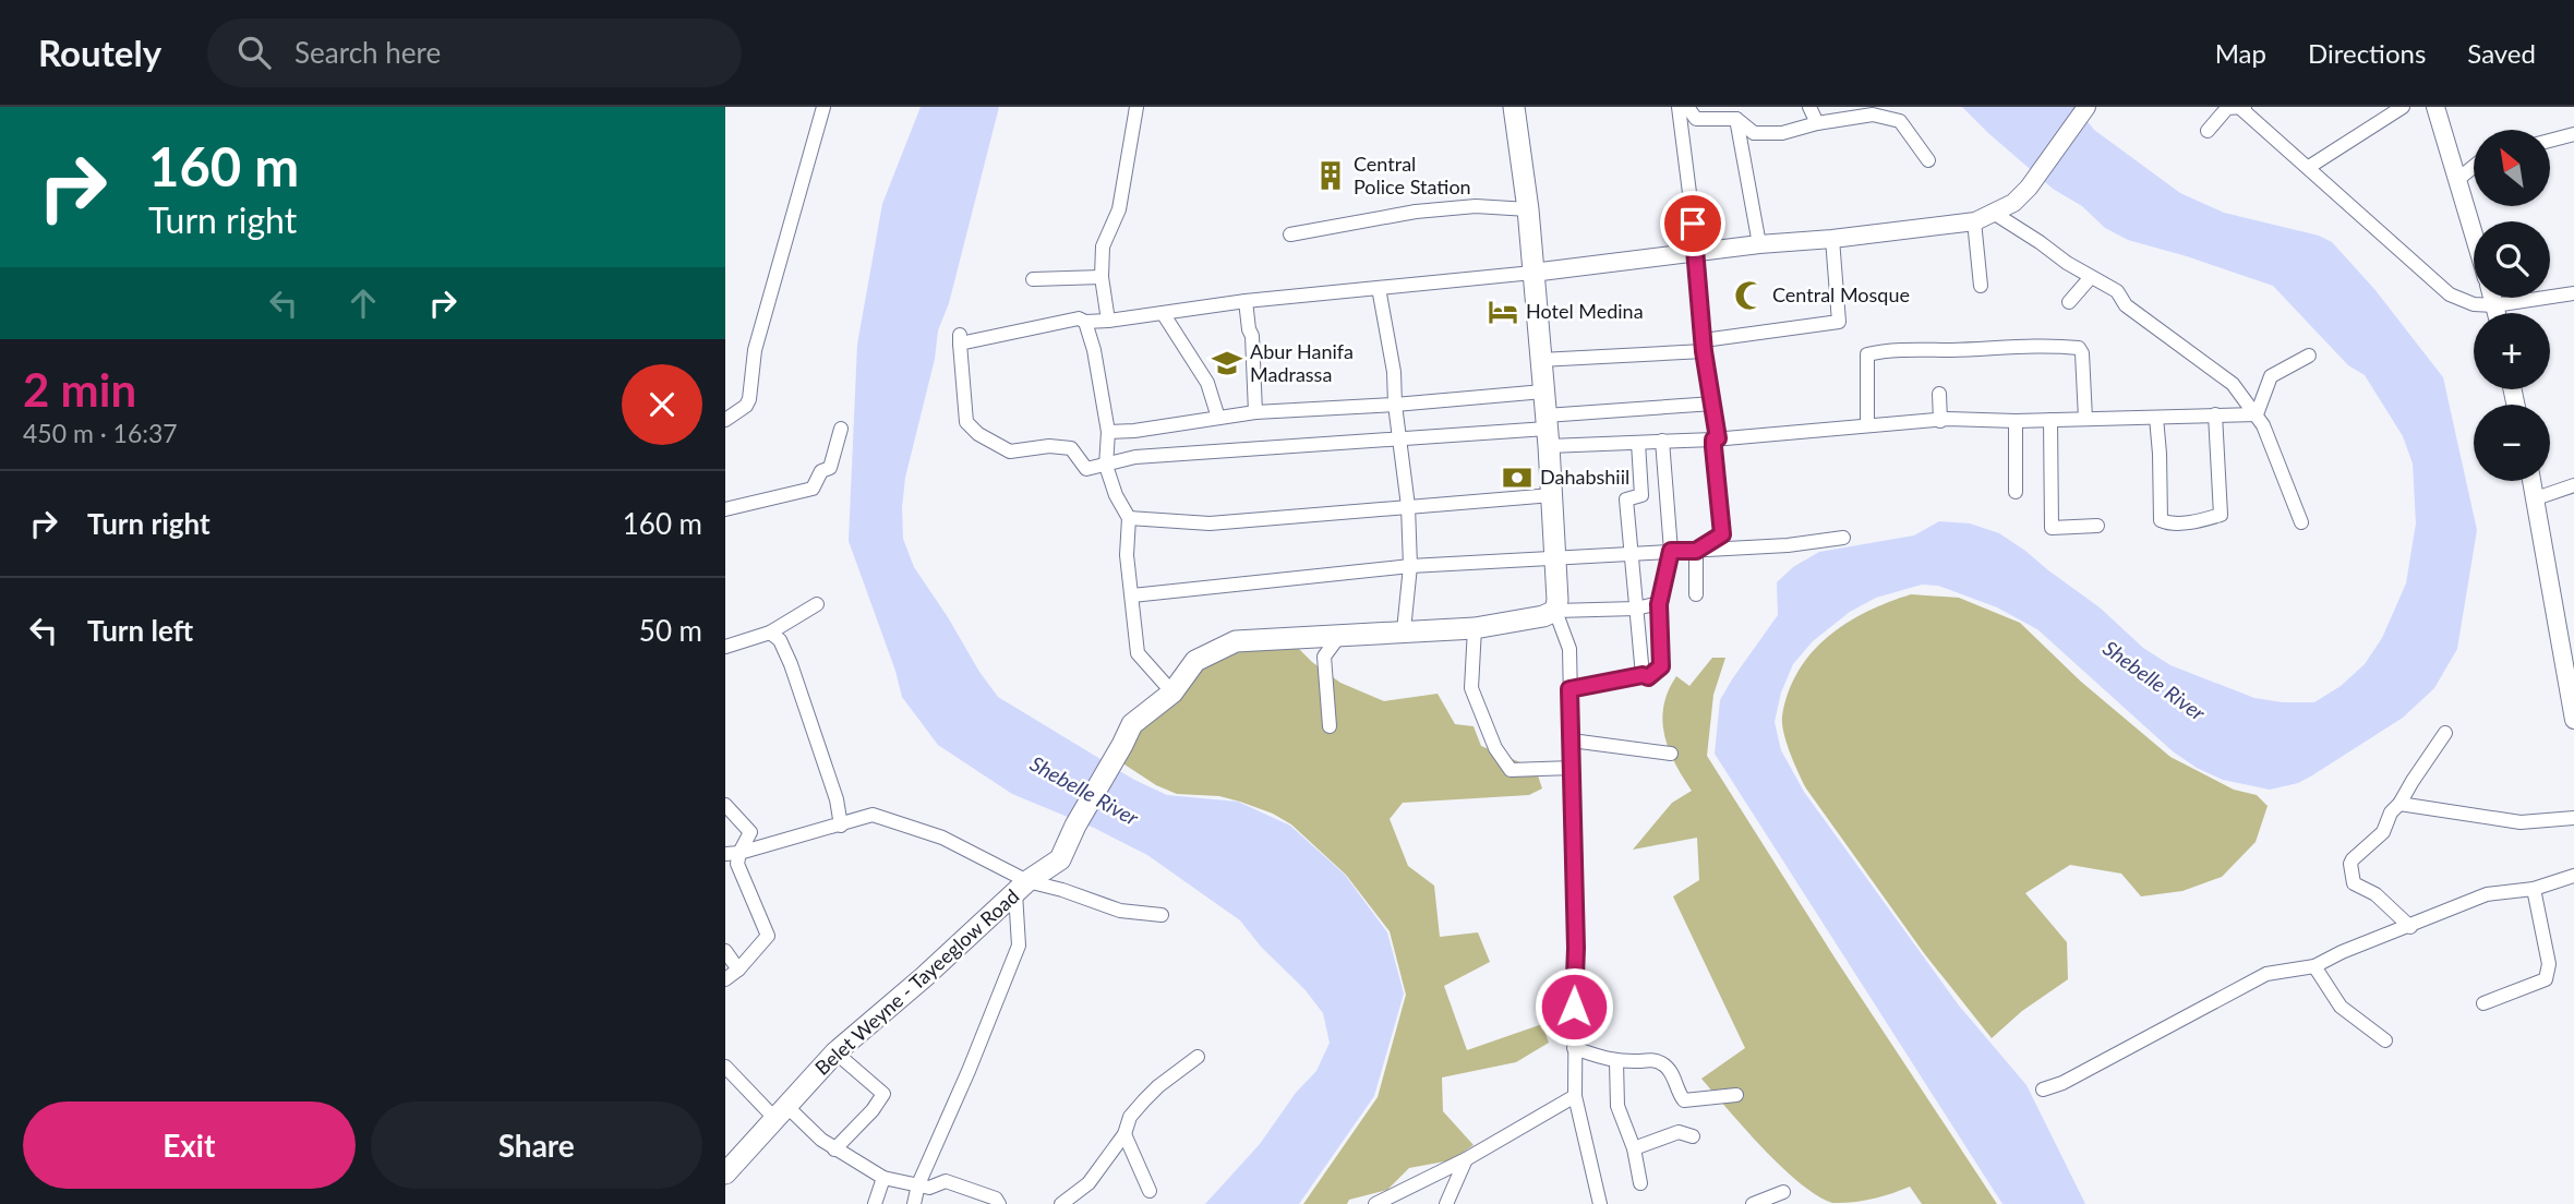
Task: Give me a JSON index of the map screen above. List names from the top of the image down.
{
  "streets": {
    "main road": ["Belet Weyne - Tayeeglow Road"]
  },
  "water": ["Shebelle River"],
  "places": {
    "building": ["Central Police Station"],
    "mosque": ["Central Mosque"],
    "hotel": ["Hotel Medina"],
    "school or university": ["Abur Hanifa Madrassa"],
    "bank": ["Dahabshiil"]
  },
  "north": "top left",
  "page": {
    "header": "Routely",
    "search": "Search here",
    "nav": ["Map", "Directions", "Saved"],
    "turn": ["160 m", "Turn right"],
    "map_buttons": ["+", "−"],
    "heading": ["2 min", "450 m · 16:37"],
    "list": [
      {
        "name": "Turn right",
        "value": "160 m"
      },
      {
        "name": "Turn left",
        "value": "50 m"
      }
    ],
    "buttons": ["Exit", "Share"]
  }
}
